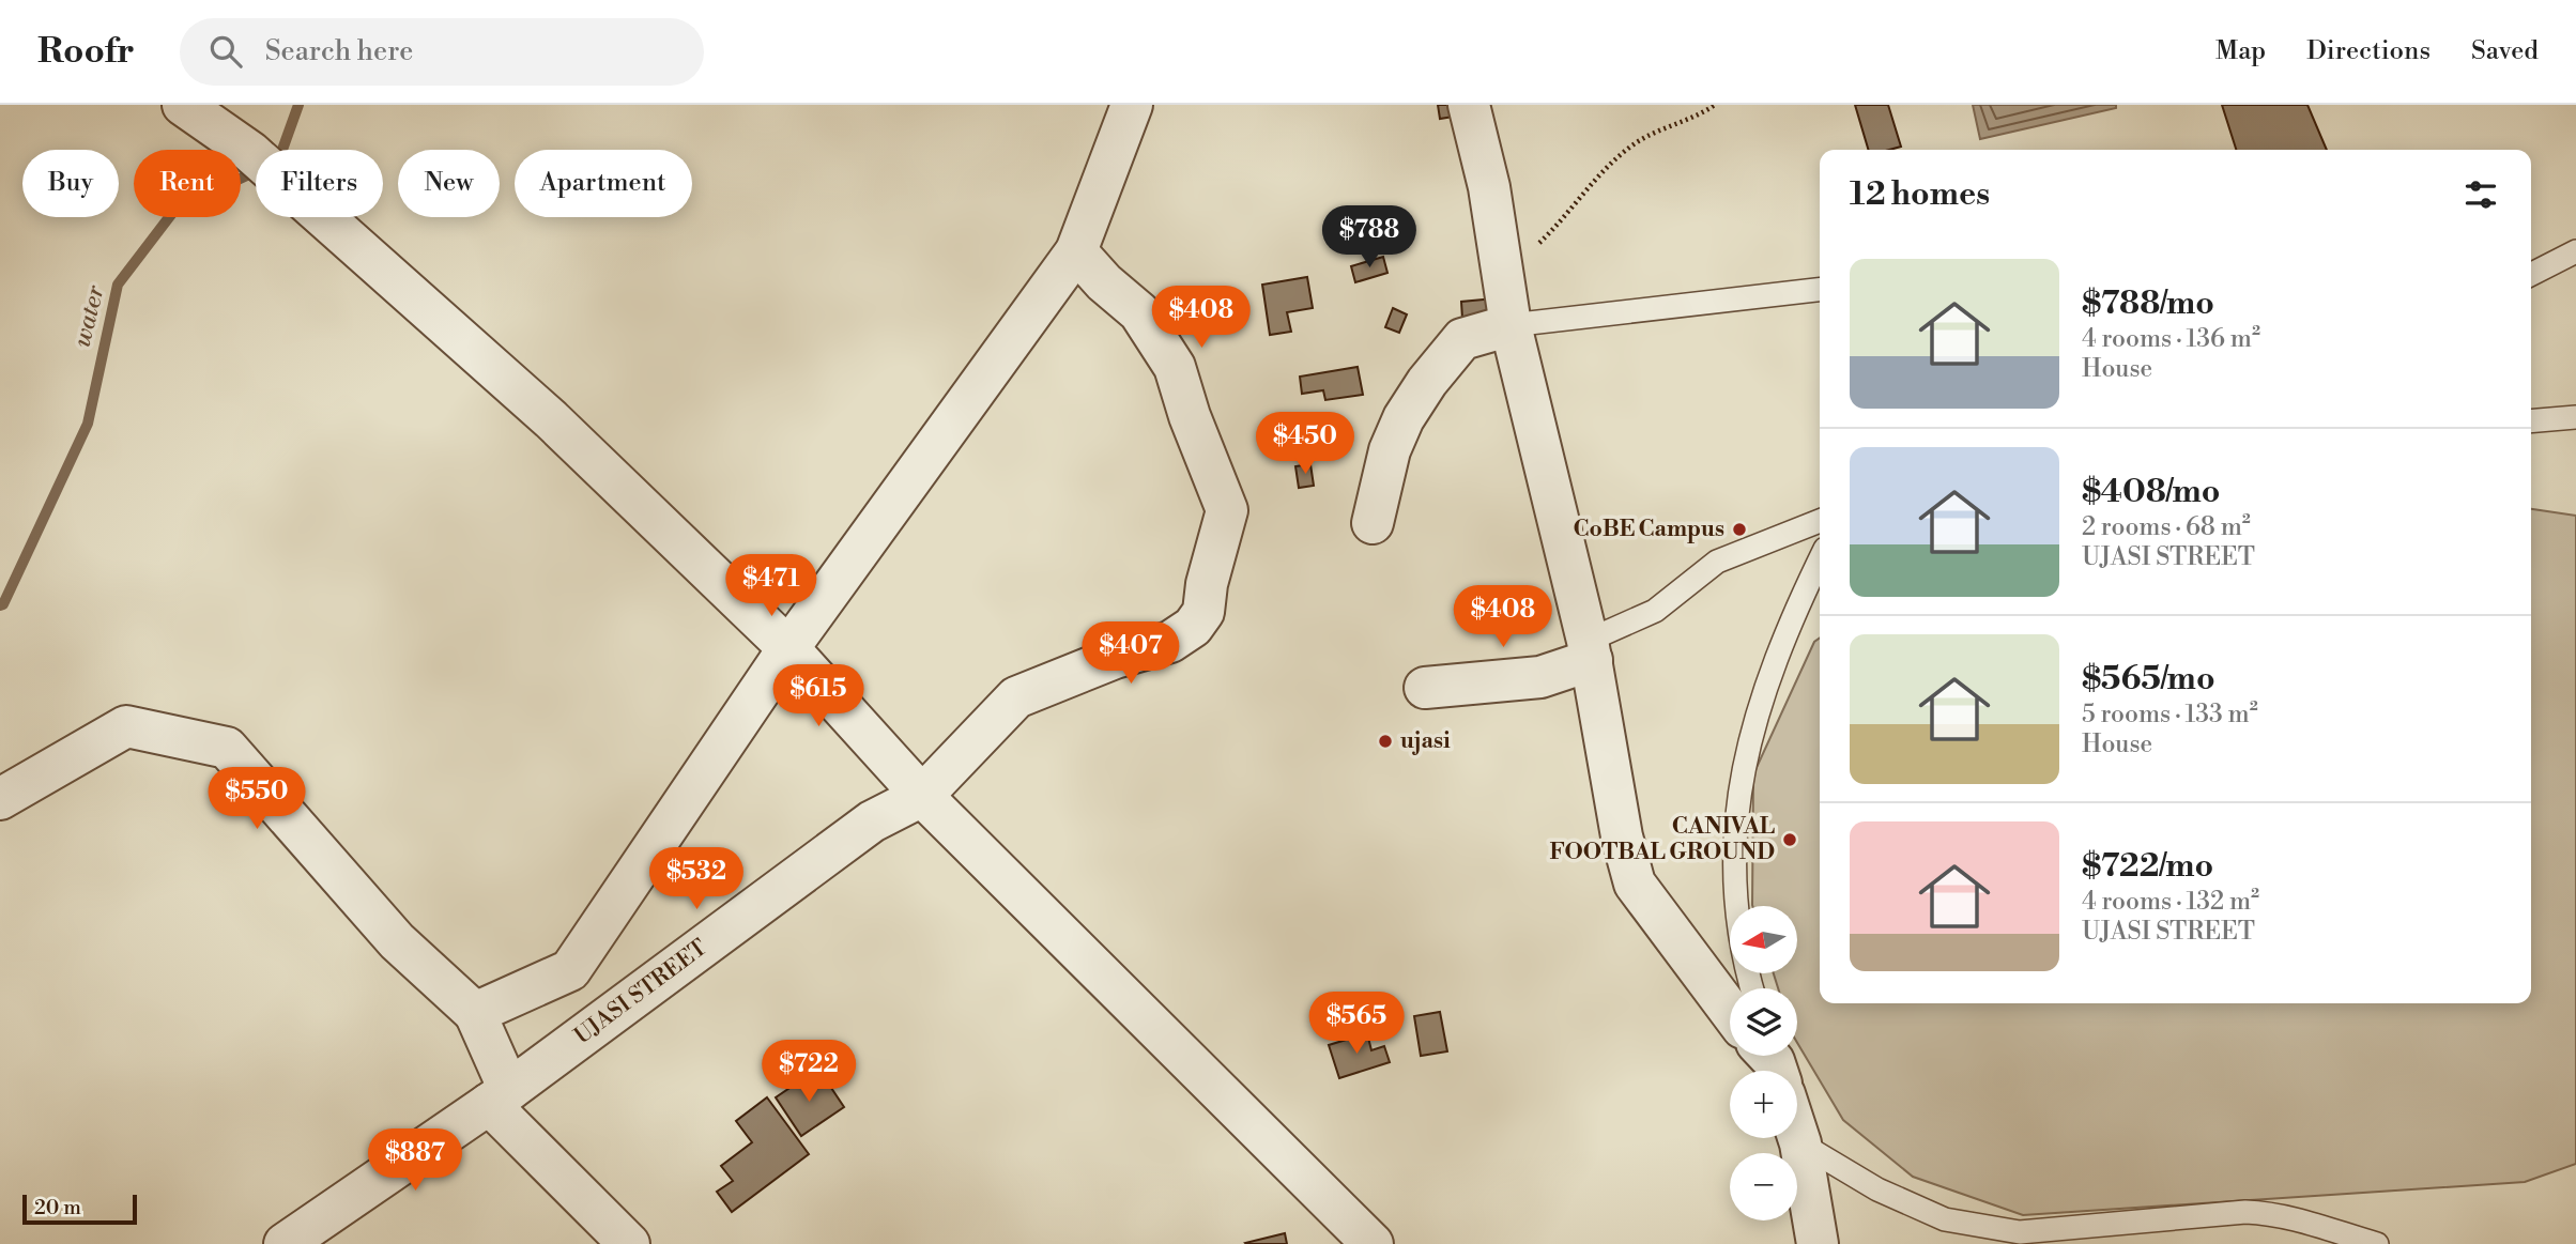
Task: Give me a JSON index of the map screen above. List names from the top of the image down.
{
  "streets": {
    "street": ["UJASI STREET"]
  },
  "water": ["water"],
  "places": ["CoBE Campus", "ujasi", "CANIVAL FOOTBAL GROUND"],
  "scale_bar": "20 m",
  "north": "left",
  "page": {
    "header": "Roofr",
    "search": "Search here",
    "nav": ["Map", "Directions", "Saved"],
    "chip": [
      "Buy",
      "Rent",
      "Filters",
      "New",
      "Apartment"
    ],
    "heading": "12 homes",
    "price": [
      "$788",
      "$408",
      "$450",
      "$471",
      "$408",
      "$407",
      "$615",
      "$550",
      "$532",
      "$565",
      "$722",
      "$887"
    ],
    "list": [
      {
        "name": "$788/mo",
        "note": "4 rooms · 136 m² · House"
      },
      {
        "name": "$408/mo",
        "note": "2 rooms · 68 m² · UJASI STREET"
      },
      {
        "name": "$565/mo",
        "note": "5 rooms · 133 m² · House"
      },
      {
        "name": "$722/mo",
        "note": "4 rooms · 132 m² · UJASI STREET"
      }
    ],
    "map_buttons": ["+", "−"],
    "scale": "20 m"
  }
}
